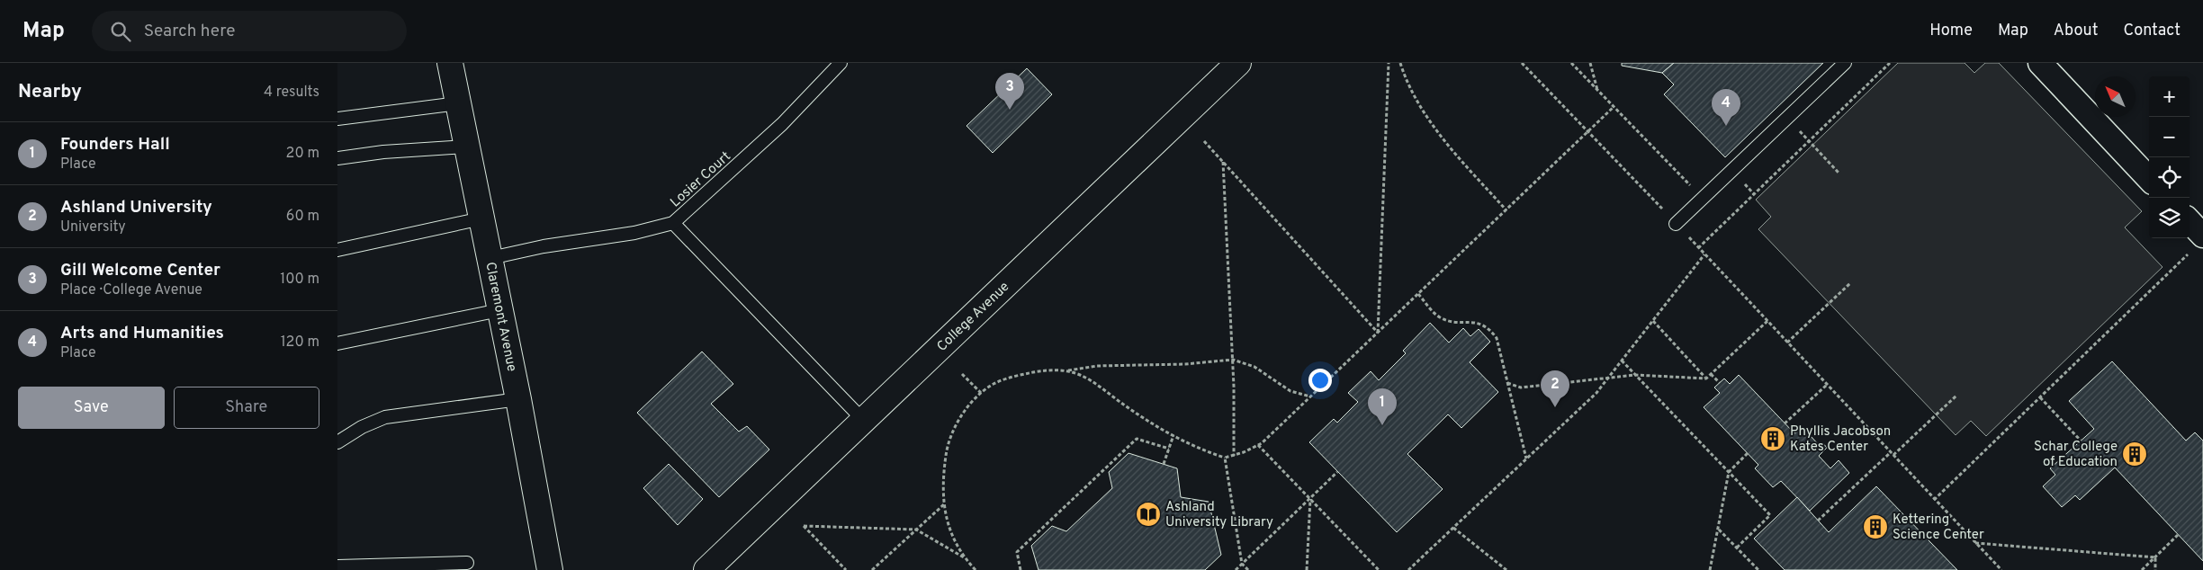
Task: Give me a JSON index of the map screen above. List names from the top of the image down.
{
  "streets": {
    "street": ["Claremont Avenue", "College Avenue"],
    "lane": ["Losier Court"]
  },
  "crossings": [
    ["Losier Court", "Claremont Avenue"]
  ],
  "places": {
    "building": ["Phyllis Jacobson Kates Center", "Schar College of Education", "Kettering Science Center"],
    "library": ["Ashland University Library"]
  },
  "north": "top left",
  "page": {
    "header": "Map",
    "search": "Search here",
    "nav": [
      "Home",
      "Map",
      "About",
      "Contact"
    ],
    "heading": ["Nearby", "4 results"],
    "pins": [
      "3",
      "4",
      "2",
      "1"
    ],
    "map_buttons": ["+", "−"],
    "list": [
      {
        "mark": "1",
        "name": "Founders Hall",
        "note": "Place",
        "value": "20 m"
      },
      {
        "mark": "2",
        "name": "Ashland University",
        "note": "University",
        "value": "60 m"
      },
      {
        "mark": "3",
        "name": "Gill Welcome Center",
        "note": "Place · College Avenue",
        "value": "100 m"
      },
      {
        "mark": "4",
        "name": "Arts and Humanities",
        "note": "Place",
        "value": "120 m"
      }
    ],
    "buttons": ["Save", "Share"]
  }
}
